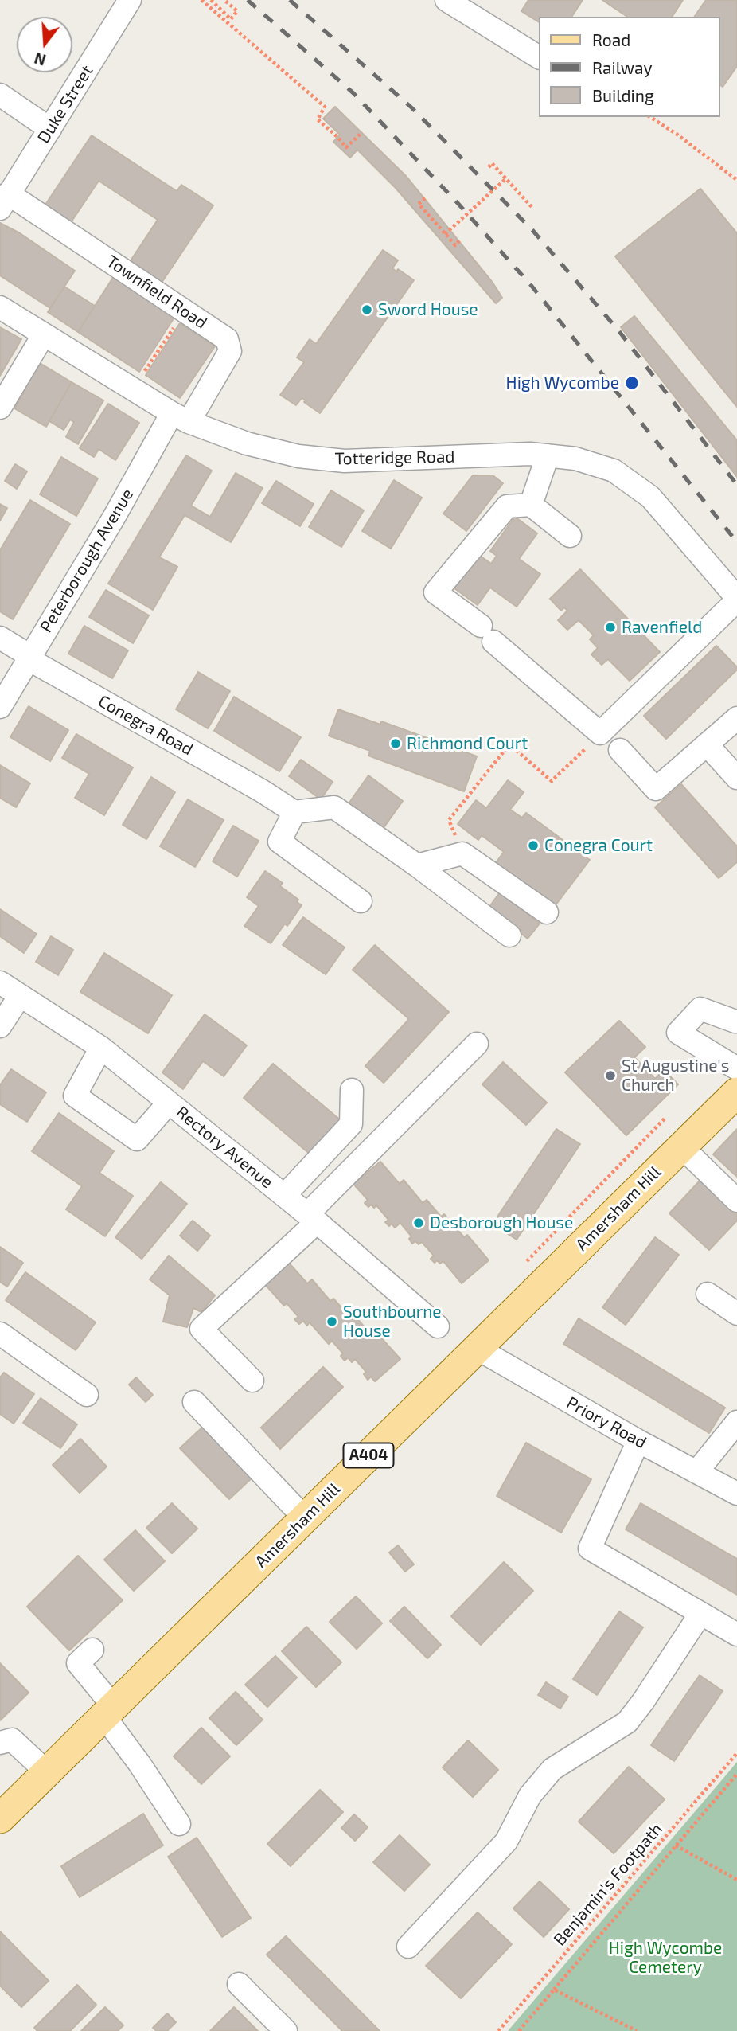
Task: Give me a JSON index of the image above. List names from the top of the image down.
{
  "streets": {
    "main road": ["Amersham Hill", "A404"],
    "street": [
      "Duke Street",
      "Townfield Road",
      "Totteridge Road",
      "Peterborough Avenue",
      "Conegra Road",
      "Rectory Avenue",
      "Priory Road"
    ],
    "path": ["Benjamin's Footpath"]
  },
  "crossings": [
    ["Duke Street", "Townfield Road"],
    ["Townfield Road", "Totteridge Road"],
    ["Townfield Road", "Peterborough Avenue"],
    ["Totteridge Road", "Peterborough Avenue"],
    ["Peterborough Avenue", "Conegra Road"],
    ["Amersham Hill", "Priory Road"]
  ],
  "parks": ["High Wycombe Cemetery"],
  "places": [
    "Sword House",
    "High Wycombe",
    "Ravenfield",
    "Richmond Court",
    "Conegra Court",
    "St Augustine's Church",
    "Desborough House",
    "Southbourne House"
  ],
  "legend": ["Road", "Railway", "Building"],
  "north": "bottom"
}
